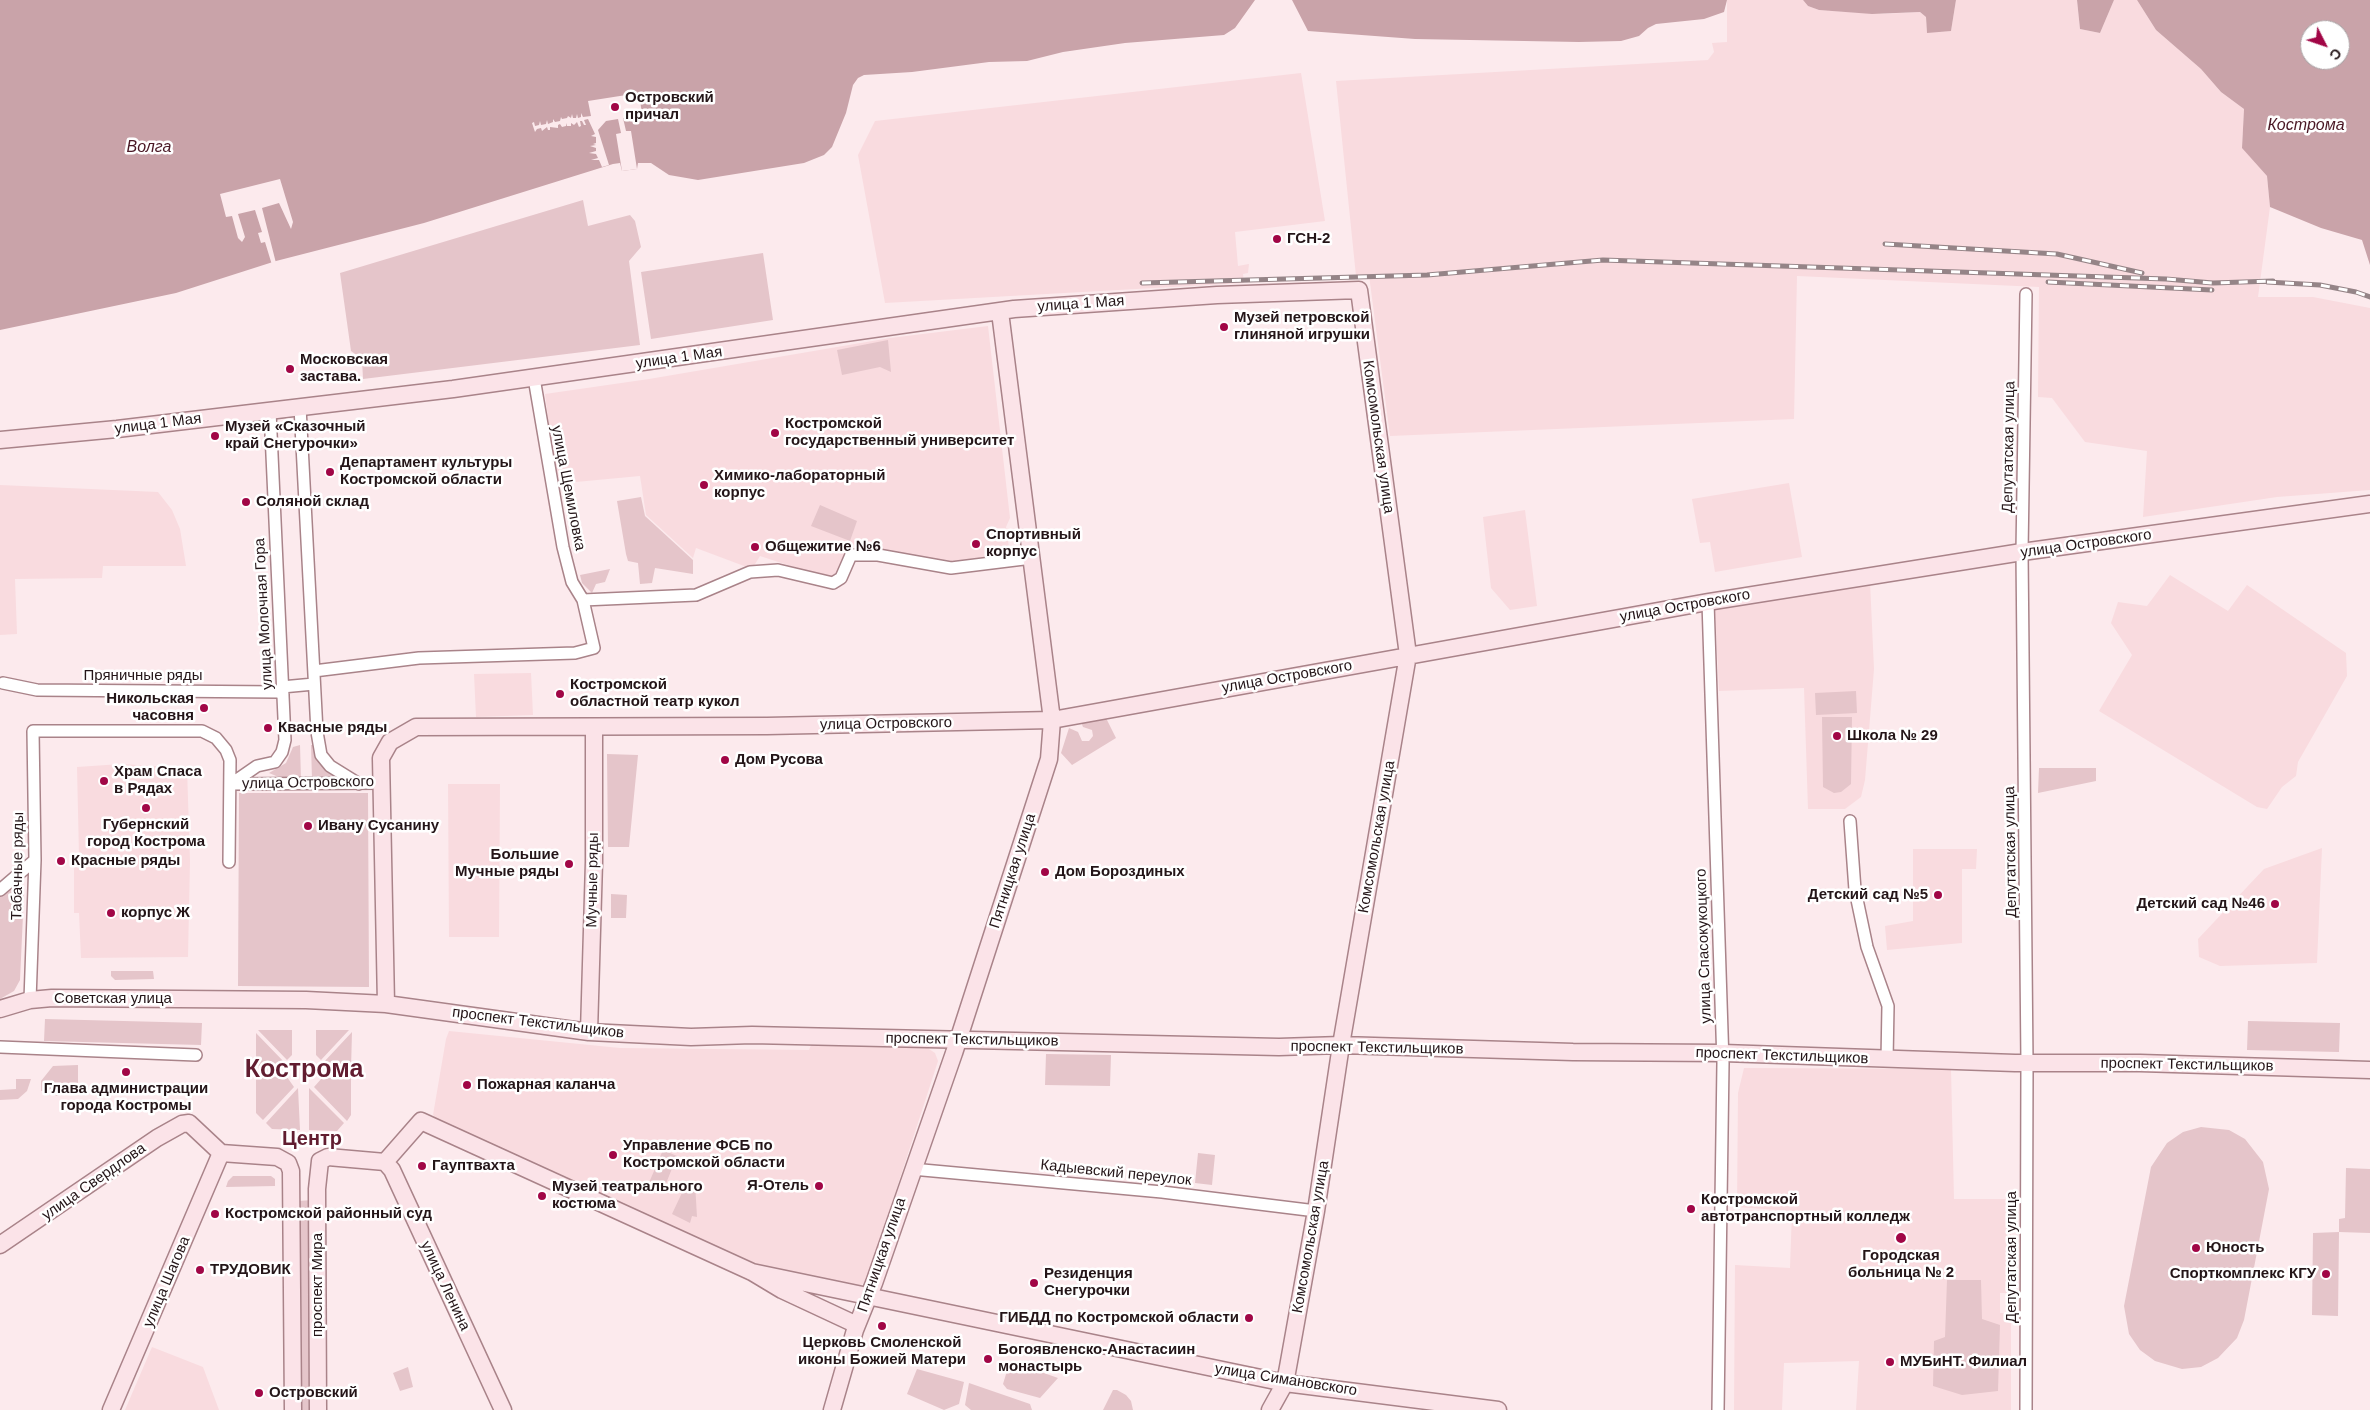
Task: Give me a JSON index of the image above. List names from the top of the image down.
{
  "streets": {
    "street": [
      "улица 1 Мая",
      "Комсомольская улица",
      "Депутатская улица",
      "улица Щемиловка",
      "улица Островского",
      "улица Молочная Гора",
      "Пряничные ряды",
      "Табачные ряды",
      "Пятницкая улица",
      "Мучные ряды",
      "улица Спасокукоцкого",
      "Советская улица",
      "проспект Текстильщиков",
      "Кадыевский переулок",
      "улица Свердлова",
      "улица Шагова",
      "проспект Мира",
      "улица Ленина",
      "улица Симановского"
    ]
  },
  "crossings": [
    ["улица 1 Мая", "Комсомольская улица"],
    ["улица 1 Мая", "улица Щемиловка"],
    ["улица 1 Мая", "улица Молочная Гора"],
    ["улица 1 Мая", "Пятницкая улица"],
    ["Комсомольская улица", "улица Островского"],
    ["Комсомольская улица", "проспект Текстильщиков"],
    ["Комсомольская улица", "Кадыевский переулок"],
    ["Комсомольская улица", "улица Симановского"],
    ["Депутатская улица", "улица Островского"],
    ["Депутатская улица", "проспект Текстильщиков"],
    ["улица Островского", "улица Молочная Гора"],
    ["улица Островского", "Табачные ряды"],
    ["улица Островского", "Пятницкая улица"],
    ["улица Островского", "Мучные ряды"],
    ["улица Островского", "улица Спасокукоцкого"],
    ["улица Молочная Гора", "Пряничные ряды"],
    ["улица Молочная Гора", "Табачные ряды"],
    ["Табачные ряды", "Советская улица"],
    ["Пятницкая улица", "проспект Текстильщиков"],
    ["Пятницкая улица", "Кадыевский переулок"],
    ["Пятницкая улица", "улица Симановского"],
    ["Мучные ряды", "проспект Текстильщиков"],
    ["улица Спасокукоцкого", "проспект Текстильщиков"],
    ["Советская улица", "проспект Текстильщиков"],
    ["улица Свердлова", "улица Шагова"],
    ["улица Свердлова", "проспект Мира"],
    ["улица Шагова", "проспект Мира"],
    ["проспект Мира", "улица Ленина"],
    ["проспект Мира", "улица Симановского"],
    ["улица Ленина", "улица Симановского"]
  ],
  "districts": ["Кострома", "Центр"],
  "water": ["Кострома", "Волга"],
  "places": [
    "Островский причал",
    "ГСН-2",
    "Музей петровской глиняной игрушки",
    "Московская застава.",
    "Костромской государственный университет",
    "Музей «Сказочный край Снегурочки»",
    "Департамент культуры Костромской области",
    "Химико-лабораторный корпус",
    "Соляной склад",
    "Спортивный корпус",
    "Общежитие №6",
    "Костромской областной театр кукол",
    "Никольская часовня",
    "Квасные ряды",
    "Школа № 29",
    "Дом Русова",
    "Храм Спаса в Рядах",
    "Губернский город Кострома",
    "Ивану Сусанину",
    "Красные ряды",
    "Большие Мучные ряды",
    "Дом Бороздиных",
    "Детский сад №5",
    "Детский сад №46",
    "корпус Ж",
    "Глава администрации города Костромы",
    "Пожарная каланча",
    "Управление ФСБ по Костромской области",
    "Гауптвахта",
    "Я-Отель",
    "Музей театрального костюма",
    "Костромской автотранспортный колледж",
    "Костромской районный суд",
    "Городская больница № 2",
    "Юность",
    "ТРУДОВИК",
    "Спорткомплекс КГУ",
    "Резиденция Снегурочки",
    "ГИБДД по Костромской области",
    "Церковь Смоленской иконы Божией Матери",
    "Богоявленско-Анастасиин монастырь",
    "МУБиНТ. Филиал",
    "Островский"
  ],
  "north": "bottom right"
}
